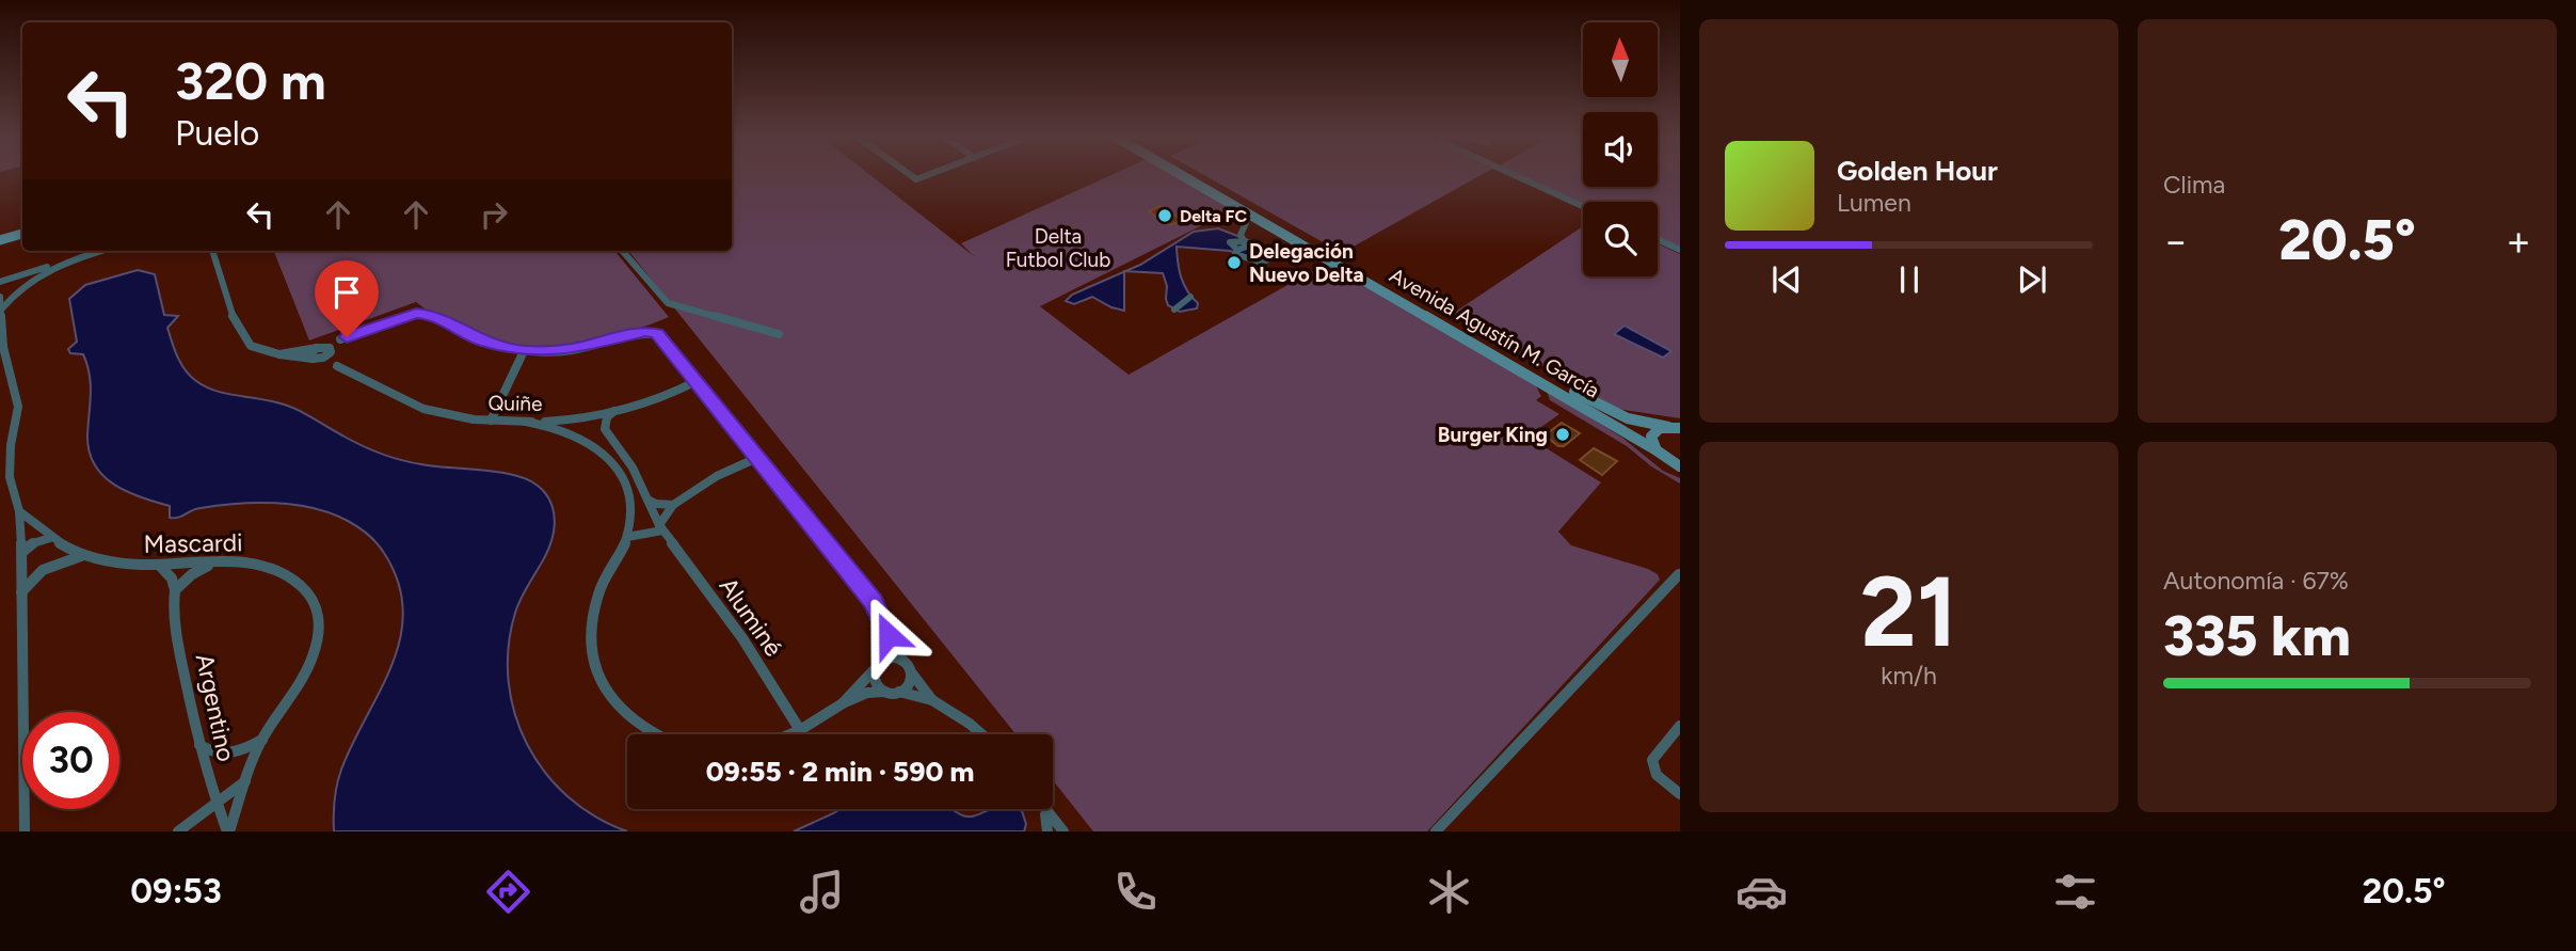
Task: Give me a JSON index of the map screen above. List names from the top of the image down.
{
  "streets": {
    "main road": ["Avenida Agustín M. García"],
    "street": [
      "Quiñe",
      "Mascardi",
      "Aluminé",
      "Argentino"
    ]
  },
  "crossings": [
    ["Mascardi", "Argentino"]
  ],
  "parks": ["Delta Futbol Club"],
  "places": ["Delta FC", "Delegación Nuevo Delta", "Burger King"],
  "north": "top",
  "page": {
    "tile": [
      "Clima",
      ["21", "km/h"],
      ["Autonomía · 67%", "335 km"]
    ],
    "turn": ["320 m", "Puelo"],
    "song": ["Golden Hour", "Lumen"],
    "heat": ["−", "20.5°", "+"],
    "limit": "30",
    "trip": "09:55 · 2 min · 590 m",
    "tabs": ["09:53", "20.5°"]
  }
}
